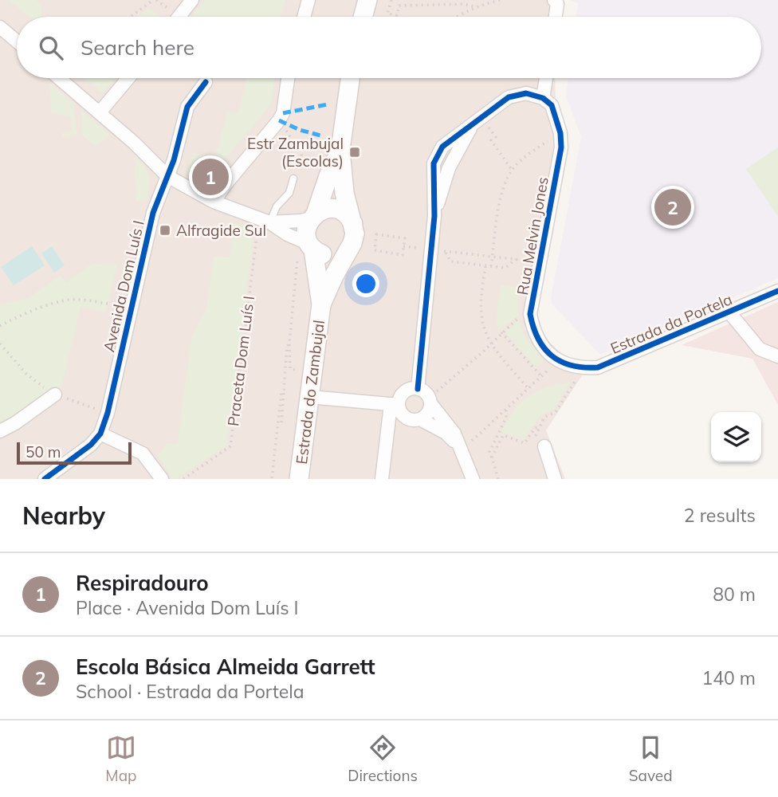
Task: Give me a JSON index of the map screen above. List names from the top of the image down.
{
  "streets": {
    "street": [
      "Rua Melvin Jones",
      "Avenida Dom Luís I",
      "Estrada da Portela",
      "Estrada do Zambujal"
    ],
    "path": ["Praceta Dom Luís I"]
  },
  "crossings": [
    ["Rua Melvin Jones", "Estrada da Portela"]
  ],
  "places": {
    "transit": ["Estr Zambujal (Escolas)", "Alfragide Sul"]
  },
  "scale_bar": "50 m",
  "page": {
    "search": "Search here",
    "pins": ["1", "2"],
    "scale": "50 m",
    "heading": ["Nearby", "2 results"],
    "list": [
      {
        "mark": "1",
        "name": "Respiradouro",
        "note": "Place · Avenida Dom Luís I",
        "value": "80 m"
      },
      {
        "mark": "2",
        "name": "Escola Básica Almeida Garrett",
        "note": "School · Estrada da Portela",
        "value": "140 m"
      }
    ],
    "nav": ["Map", "Directions", "Saved"]
  }
}
